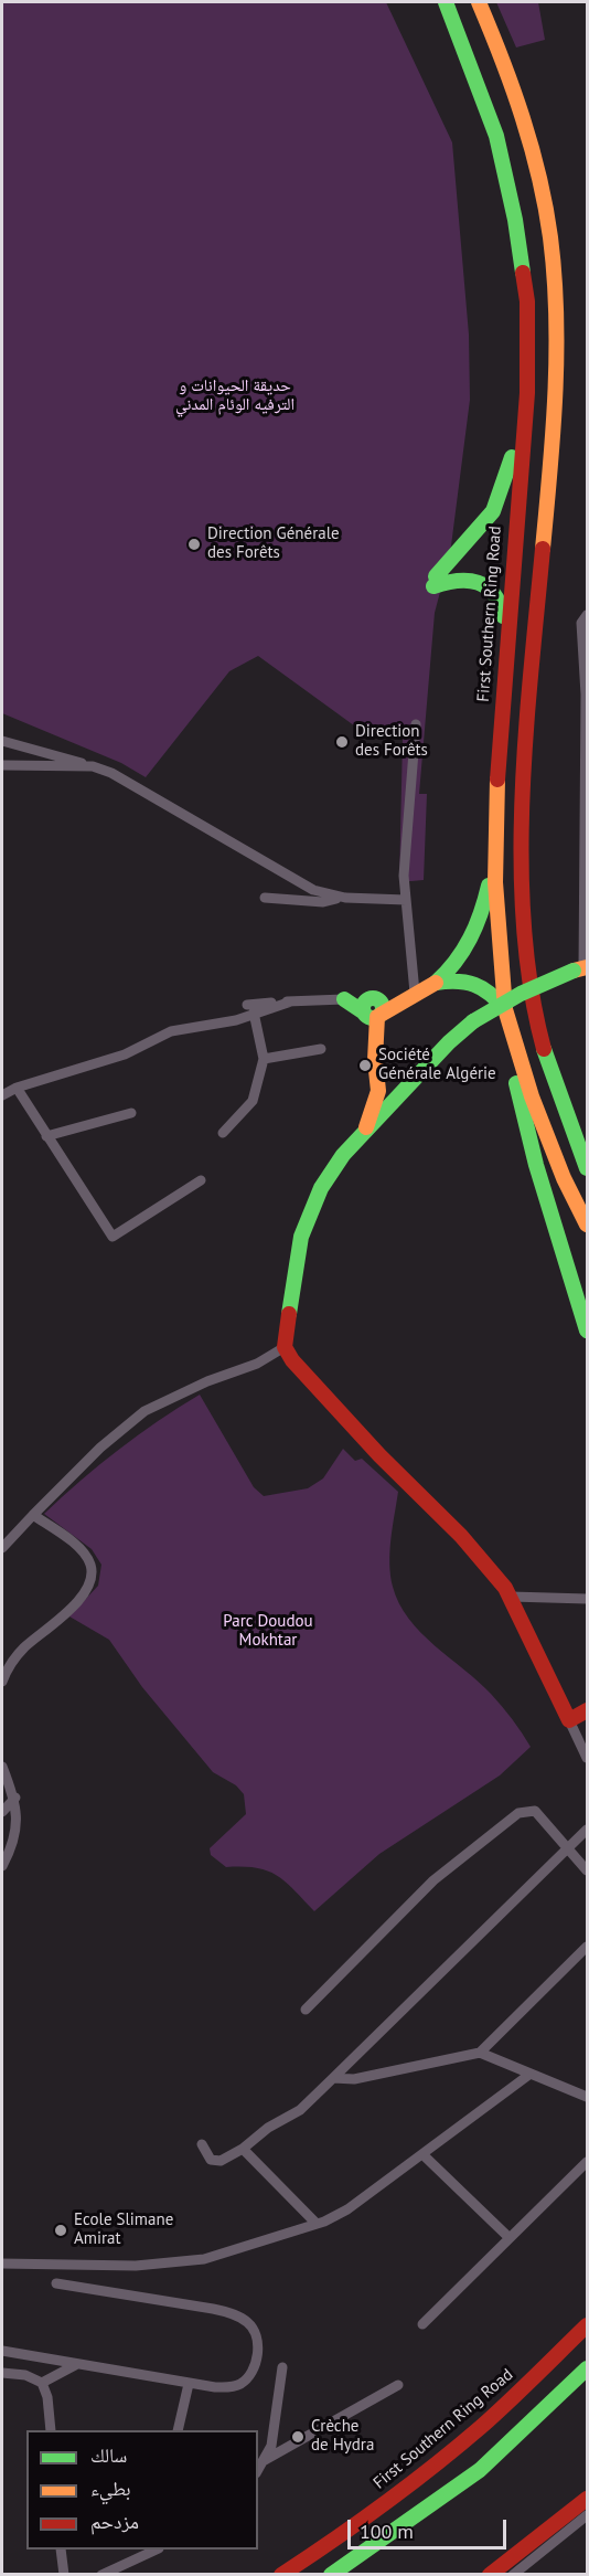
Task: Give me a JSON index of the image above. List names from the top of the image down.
{
  "streets": {
    "main road": ["First Southern Ring Road"]
  },
  "parks": ["حديقة الحيوانات و الترفيه الوئام المدني", "Parc Doudou Mokhtar"],
  "places": [
    "Direction Générale des Forêts",
    "Direction des Forêts",
    "Société Générale Algérie",
    "Ecole Slimane Amirat",
    "Crèche de Hydra"
  ],
  "legend": ["سالك", "بطيء", "مزدحم"],
  "scale_bar": "100 m"
}
